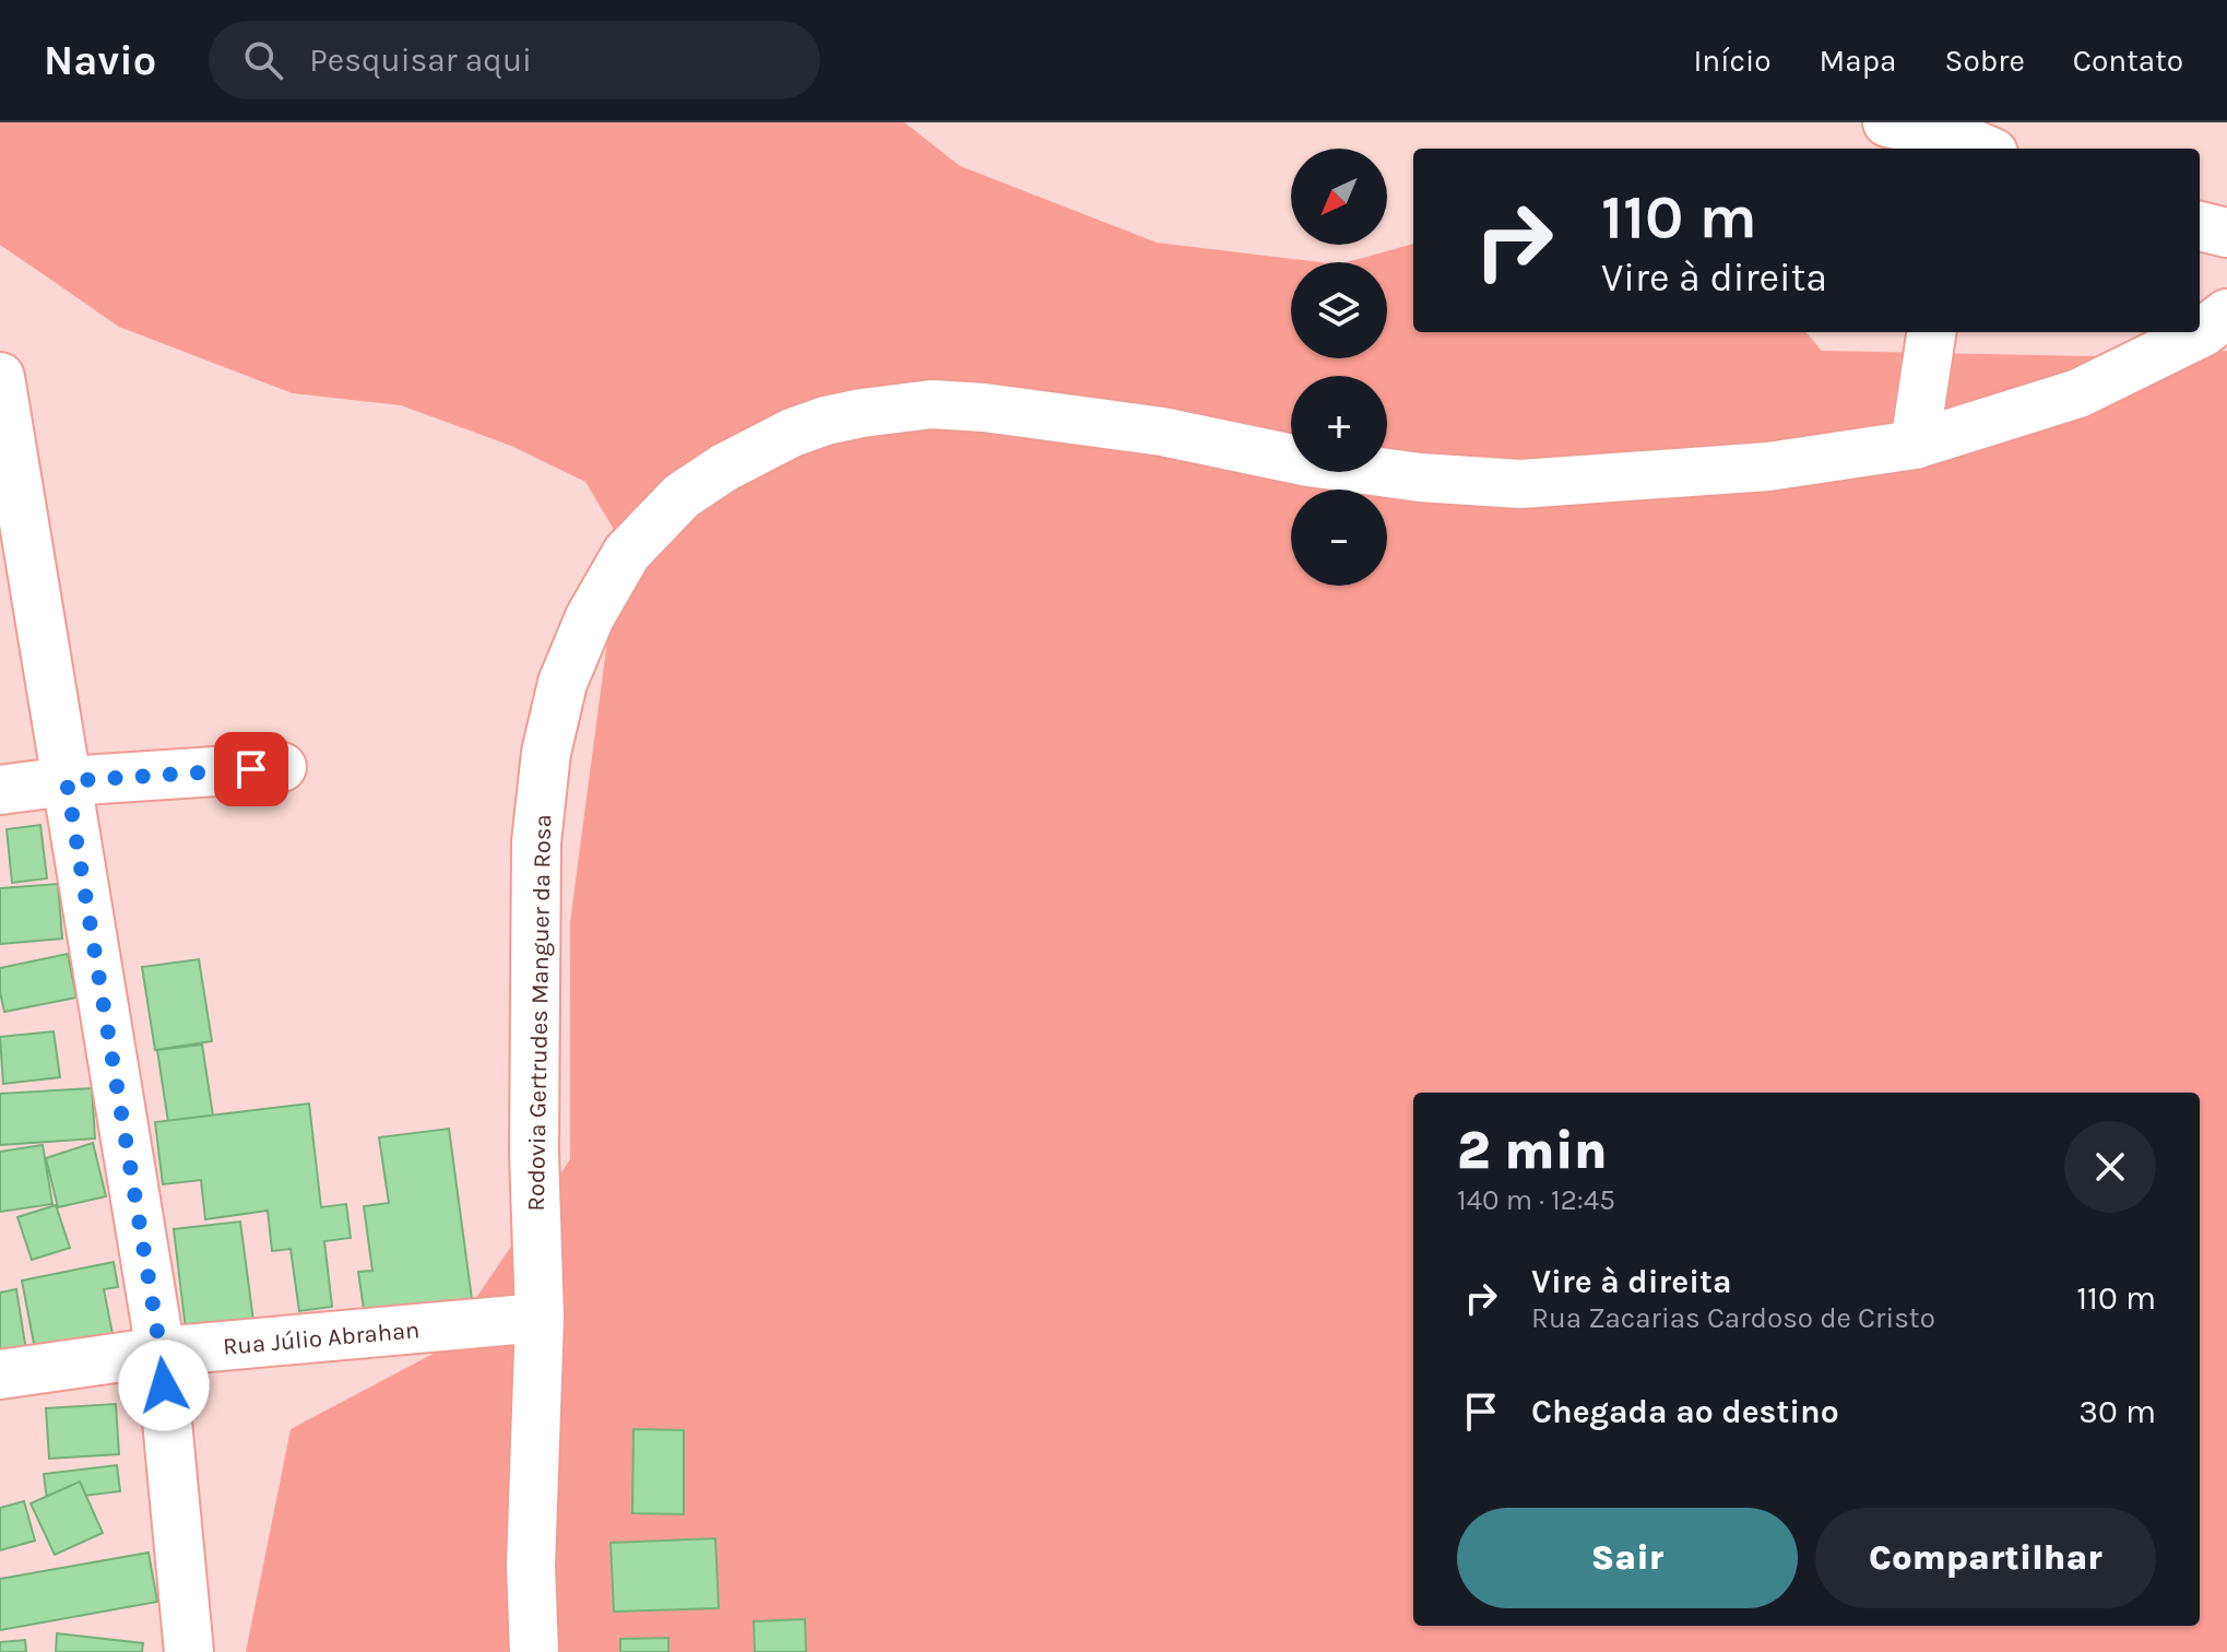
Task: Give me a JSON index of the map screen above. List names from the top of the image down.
{
  "streets": {
    "main road": ["Rodovia Gertrudes Manguer da Rosa", "Rua Júlio Abrahan"]
  },
  "crossings": [
    ["Rodovia Gertrudes Manguer da Rosa", "Rua Júlio Abrahan"]
  ],
  "north": "bottom left",
  "page": {
    "header": "Navio",
    "search": "Pesquisar aqui",
    "nav": [
      "Início",
      "Mapa",
      "Sobre",
      "Contato"
    ],
    "map_buttons": ["+", "−"],
    "turn": ["110 m", "Vire à direita"],
    "heading": ["2 min", "140 m · 12:45"],
    "list": [
      {
        "name": "Vire à direita",
        "note": "Rua Zacarias Cardoso de Cristo",
        "value": "110 m"
      },
      {
        "name": "Chegada ao destino",
        "value": "30 m"
      }
    ],
    "buttons": ["Sair", "Compartilhar"]
  }
}
